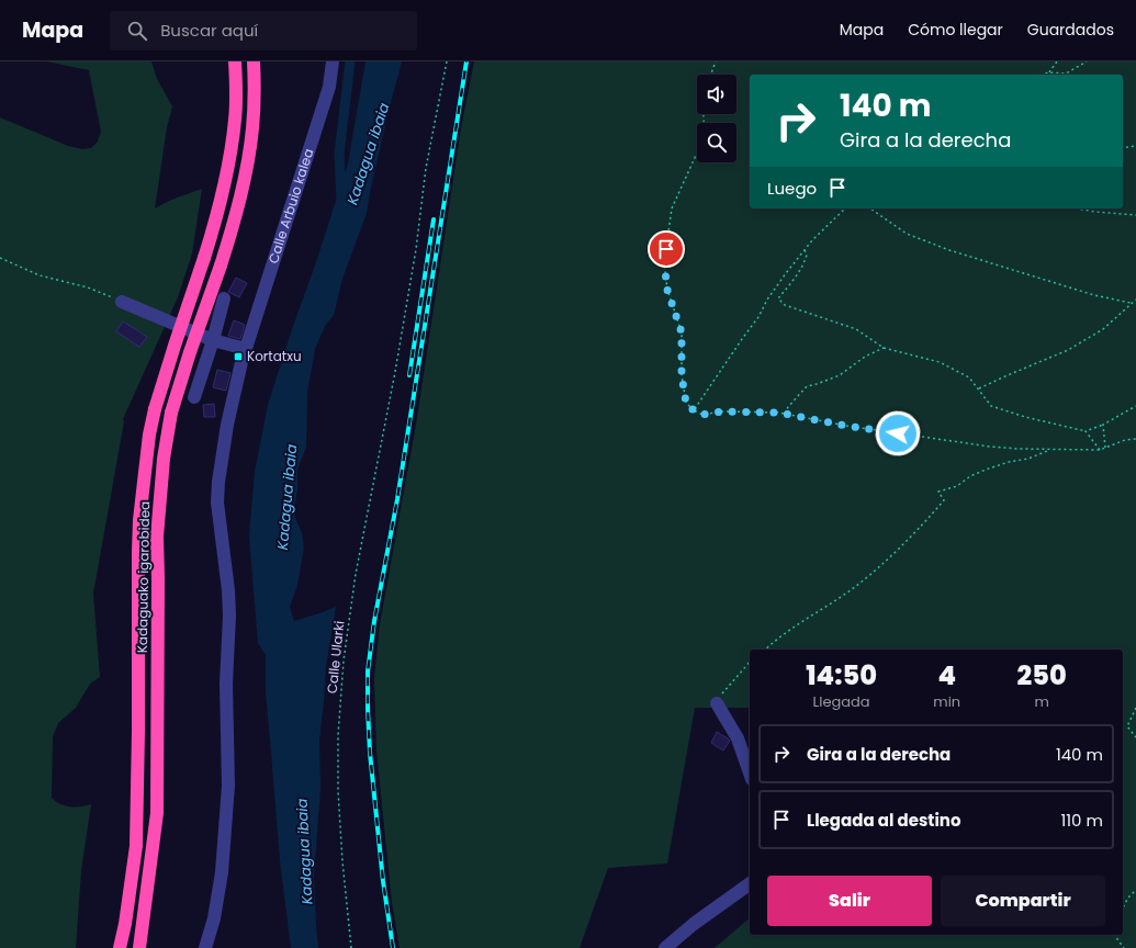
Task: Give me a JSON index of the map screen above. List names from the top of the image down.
{
  "streets": {
    "highway": ["Kadaguako igarobidea"],
    "street": ["Calle Arbuio kalea"],
    "path": ["Calle Ularki"]
  },
  "water": ["Kadagua ibaia"],
  "places": {
    "transit": ["Kortatxu"]
  },
  "page": {
    "header": "Mapa",
    "search": "Buscar aquí",
    "nav": ["Mapa", "Cómo llegar", "Guardados"],
    "turn": ["140 m", "Gira a la derecha"],
    "then": "Luego",
    "eta": [
      "14:50",
      "Llegada",
      "4",
      "min",
      "250",
      "m"
    ],
    "list": [
      {
        "name": "Gira a la derecha",
        "value": "140 m"
      },
      {
        "name": "Llegada al destino",
        "value": "110 m"
      }
    ],
    "buttons": ["Salir", "Compartir"]
  }
}
